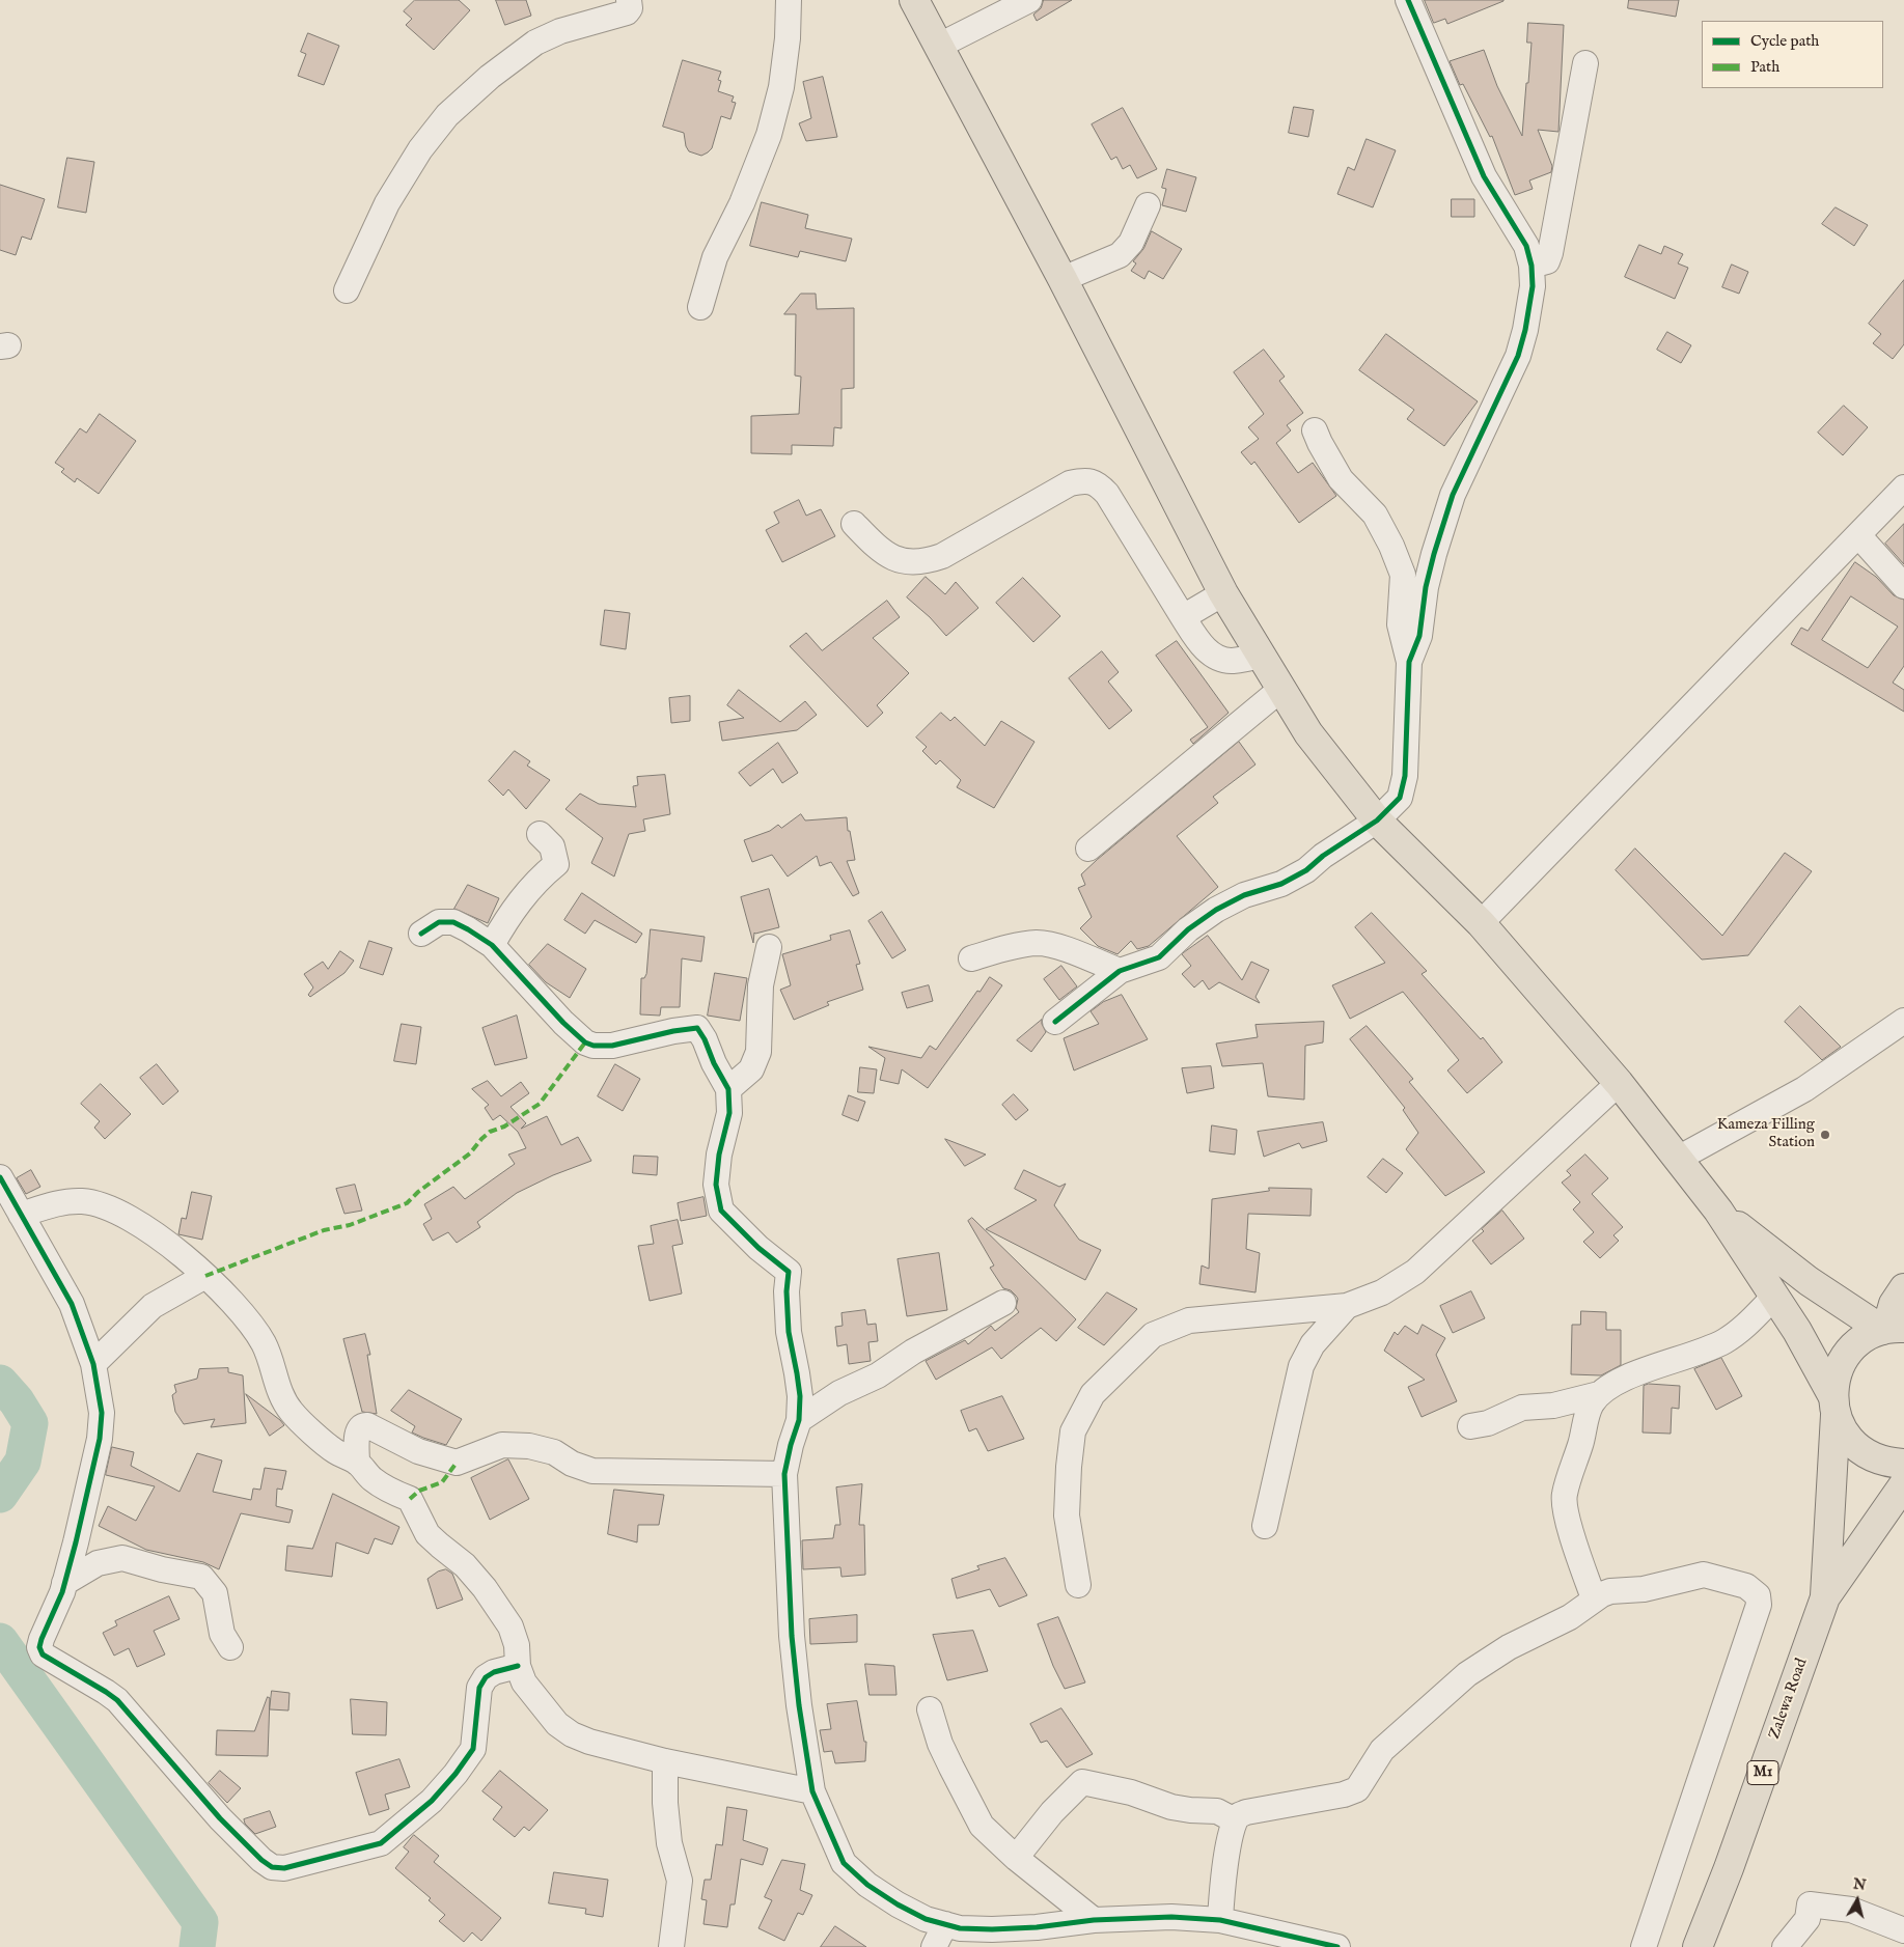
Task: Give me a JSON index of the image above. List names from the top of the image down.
{
  "streets": {
    "main road": ["Zalewa Road", "M1"]
  },
  "crossings": [
    ["Zalewa Road", "M1"]
  ],
  "places": ["Kameza Filling Station"],
  "legend": ["Cycle path", "Path"],
  "north": "top"
}
